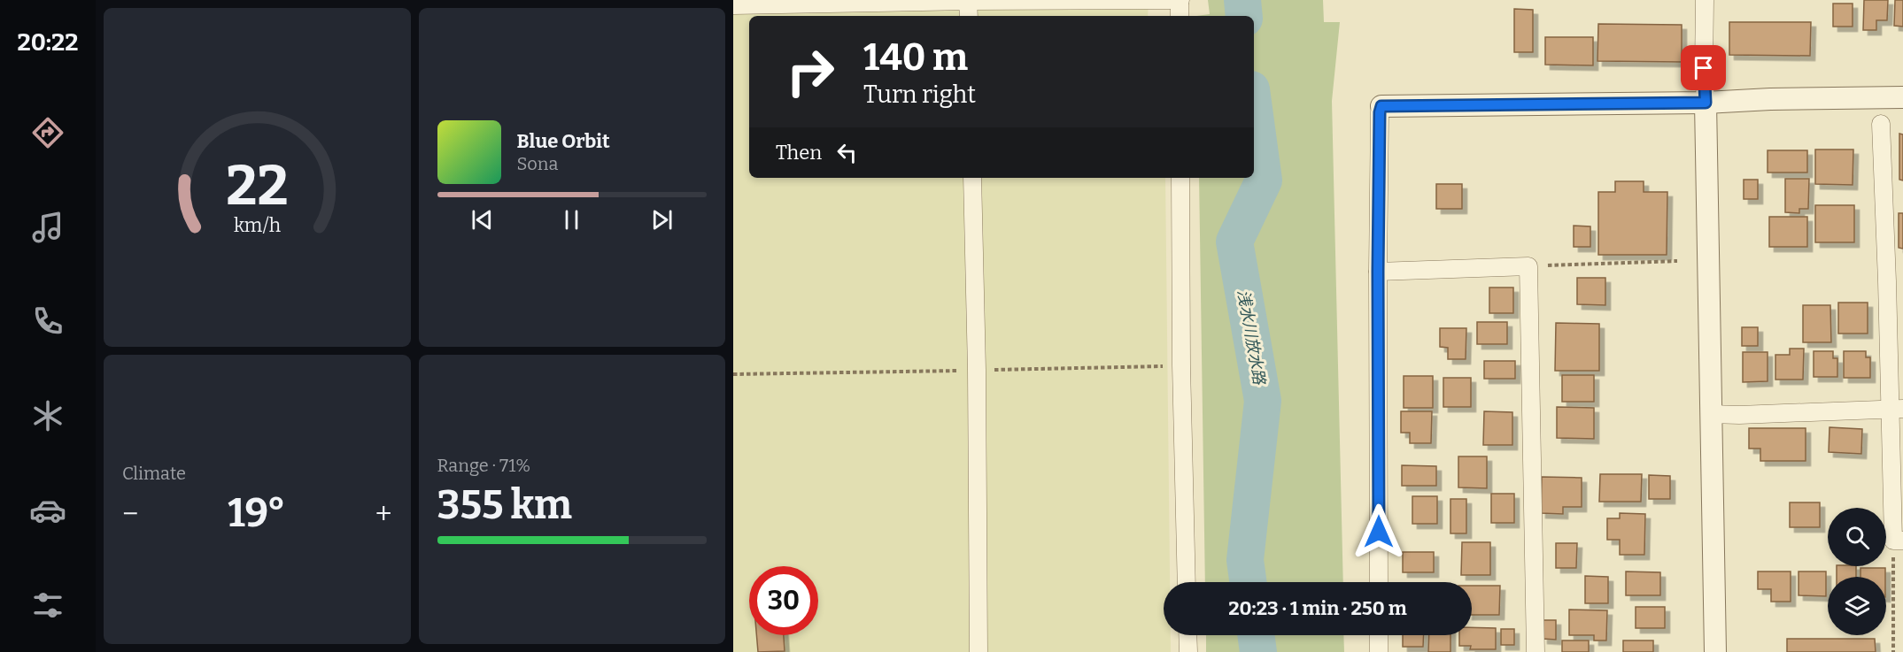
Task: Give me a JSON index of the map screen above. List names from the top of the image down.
{
  "water": ["浅水川放水路"],
  "page": {
    "tabs": "20:22",
    "turn": ["140 m", "Turn right"],
    "song": ["Blue Orbit", "Sona"],
    "then": "Then",
    "tile": [
      "Climate",
      ["Range · 71%", "355 km"]
    ],
    "heat": ["−", "19°", "+"],
    "limit": "30",
    "trip": "20:23 · 1 min · 250 m",
    "gauge": ["22", "km/h"]
  }
}
